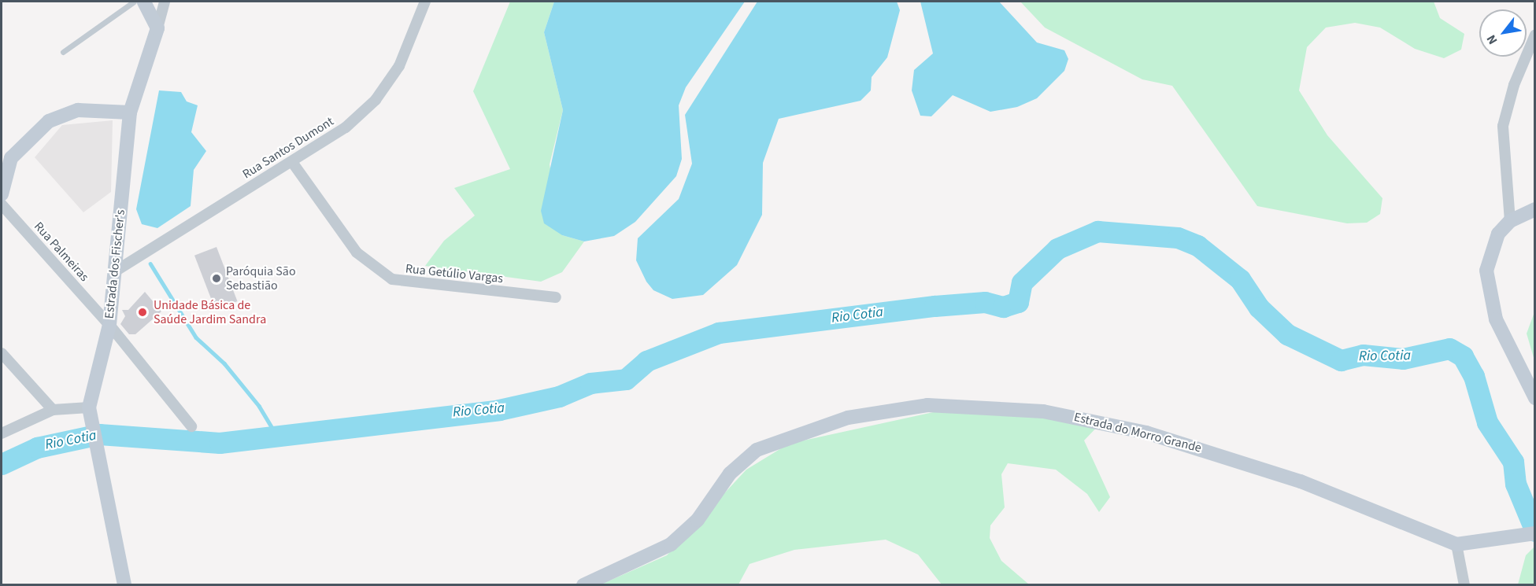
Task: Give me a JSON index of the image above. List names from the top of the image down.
{
  "streets": {
    "street": [
      "Rua Santos Dumont",
      "Rua Palmeiras",
      "Estrada dos Fischer's",
      "Rua Getúlio Vargas",
      "Estrada do Morro Grande"
    ]
  },
  "crossings": [
    ["Rua Santos Dumont", "Estrada dos Fischer's"],
    ["Rua Santos Dumont", "Rua Getúlio Vargas"],
    ["Rua Palmeiras", "Estrada dos Fischer's"]
  ],
  "water": ["Rio Cotia"],
  "places": ["Paróquia São Sebastião", "Unidade Básica de Saúde Jardim Sandra"],
  "north": "bottom left"
}
